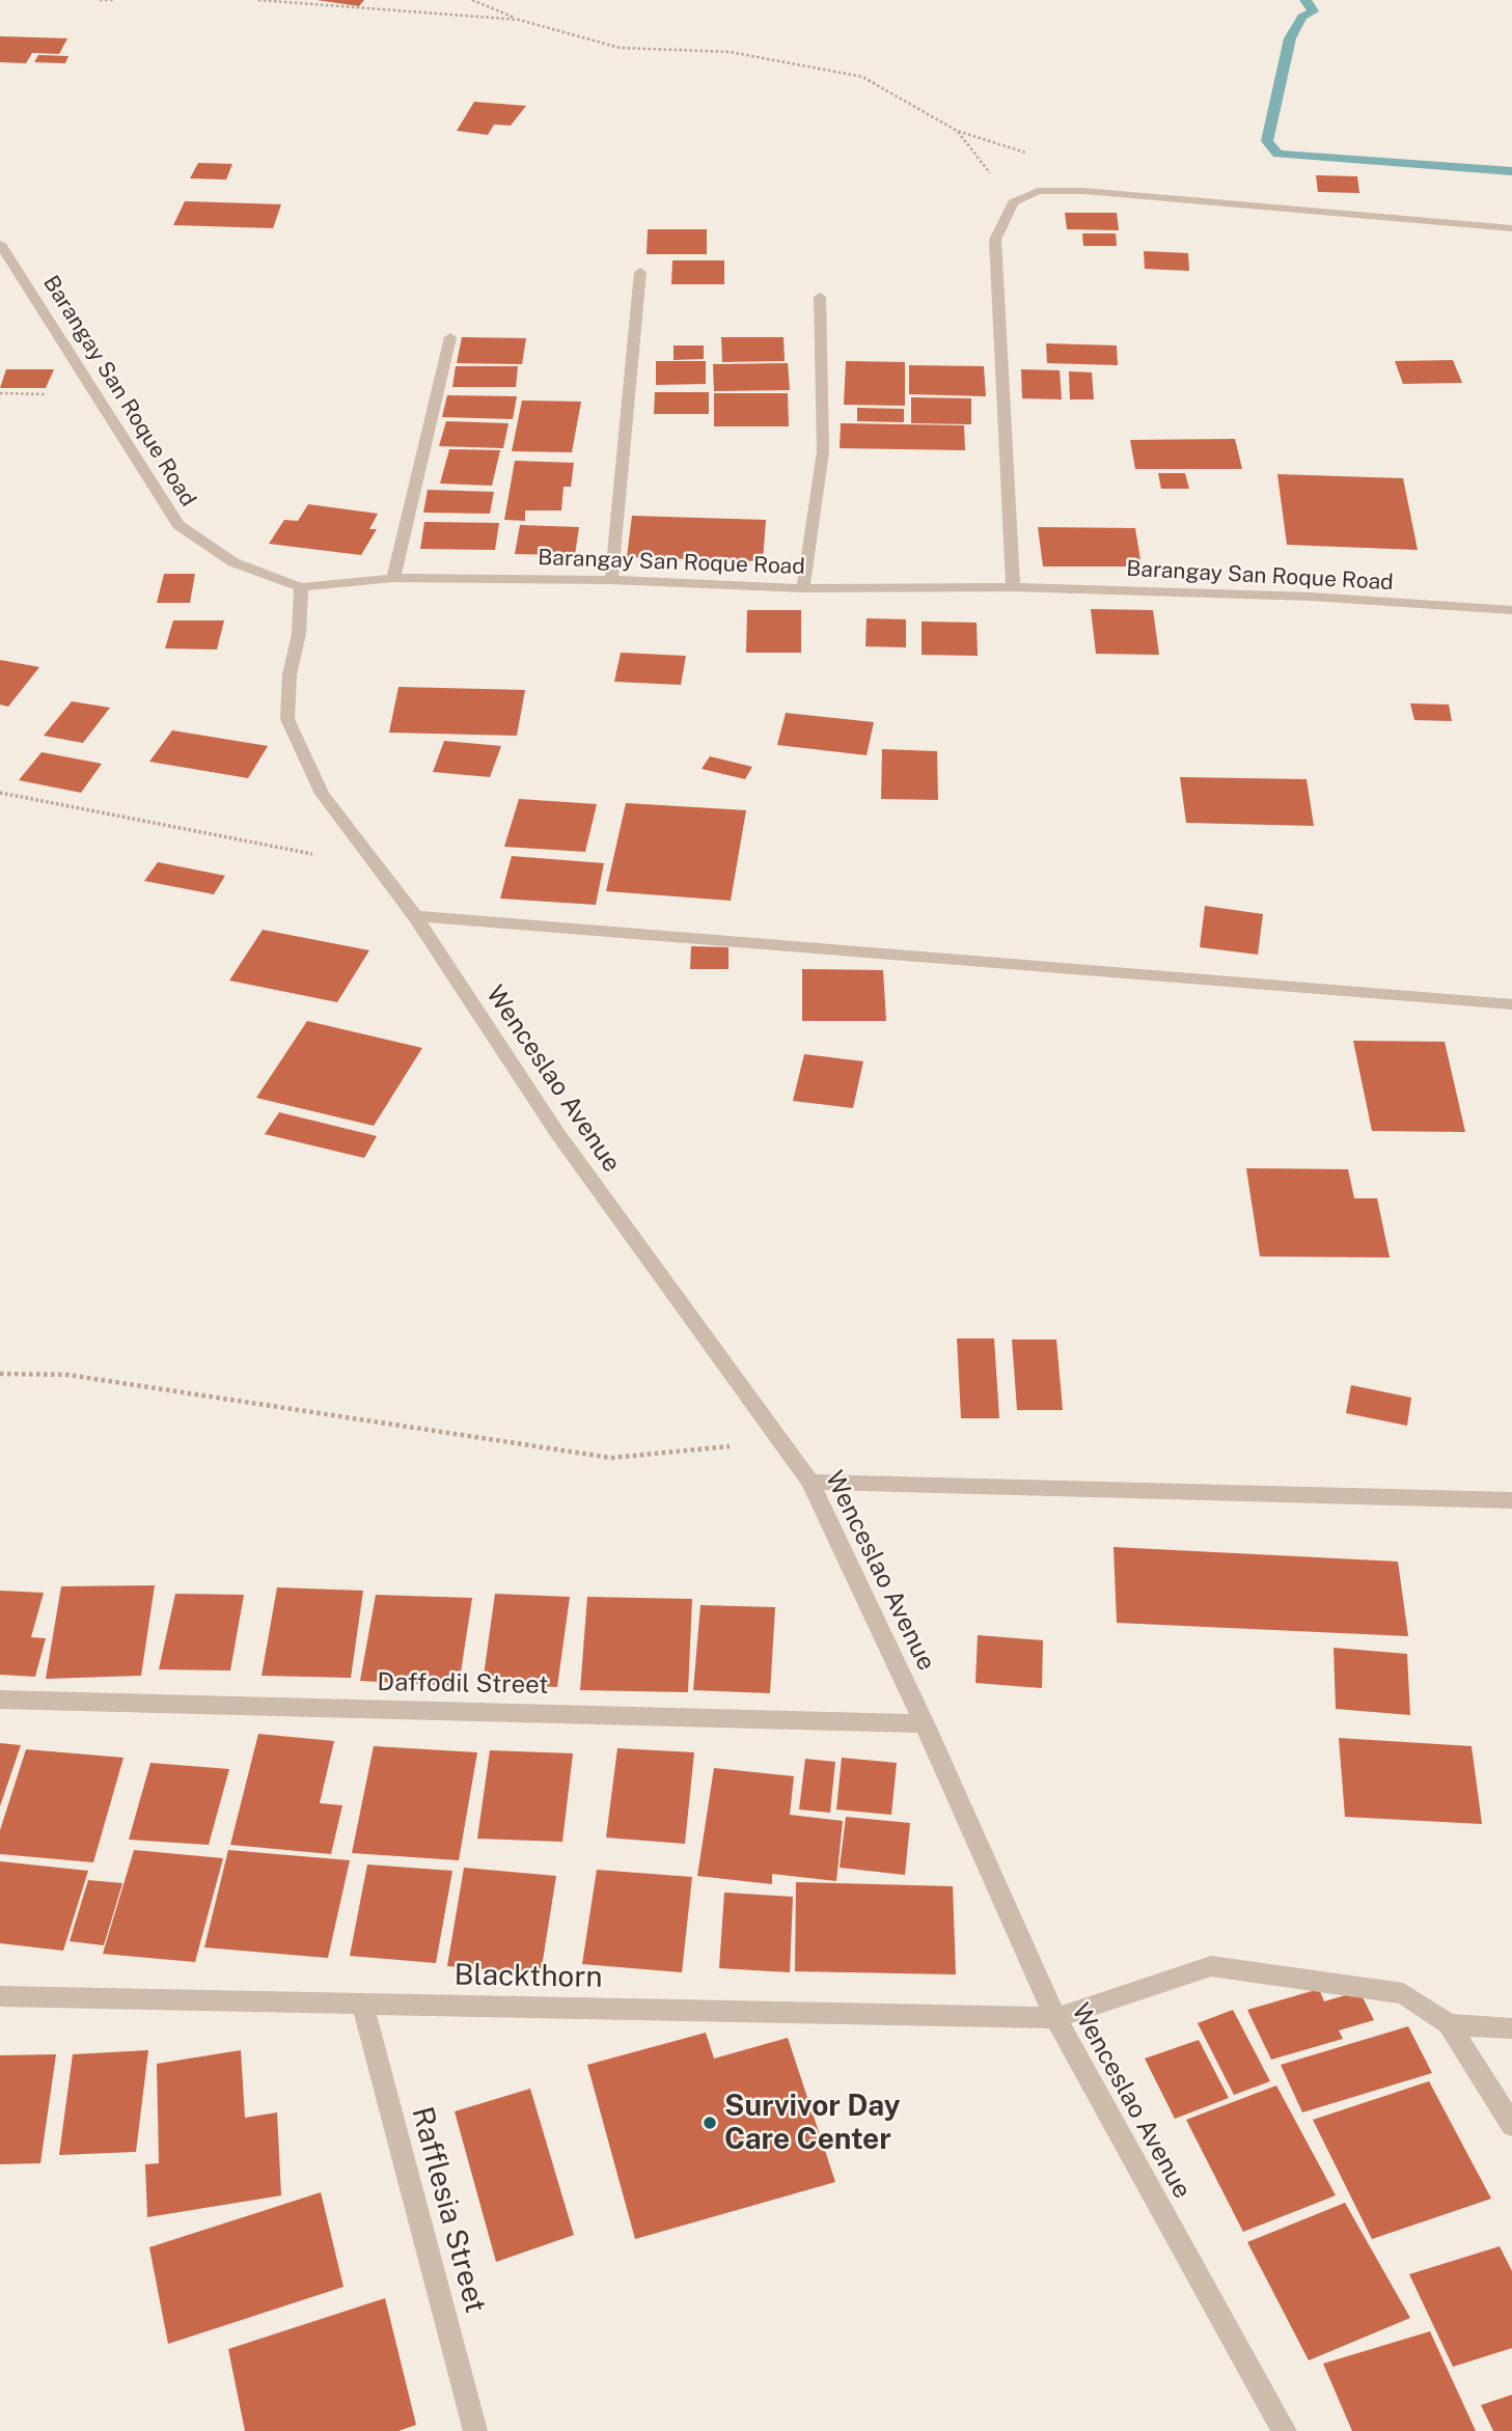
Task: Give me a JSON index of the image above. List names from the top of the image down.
{
  "streets": {
    "street": [
      "Barangay San Roque Road",
      "Wenceslao Avenue",
      "Daffodil Street",
      "Blackthorn",
      "Rafflesia Street"
    ]
  },
  "crossings": [
    ["Barangay San Roque Road", "Wenceslao Avenue"],
    ["Wenceslao Avenue", "Daffodil Street"],
    ["Wenceslao Avenue", "Blackthorn"],
    ["Blackthorn", "Rafflesia Street"]
  ],
  "places": ["Survivor Day Care Center"]
}
